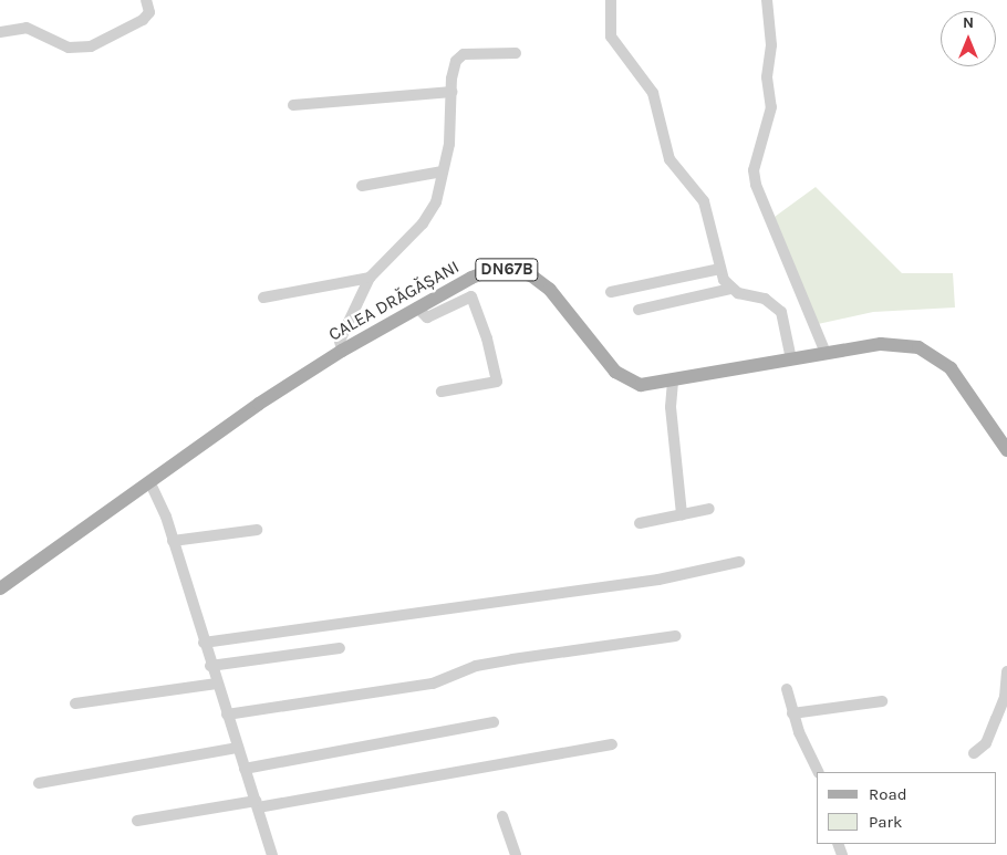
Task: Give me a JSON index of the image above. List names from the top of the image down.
{
  "streets": {
    "main road": ["DN67B", "CALEA DRĂGĂȘANI"]
  },
  "legend": ["Road", "Park"],
  "north": "top"
}
